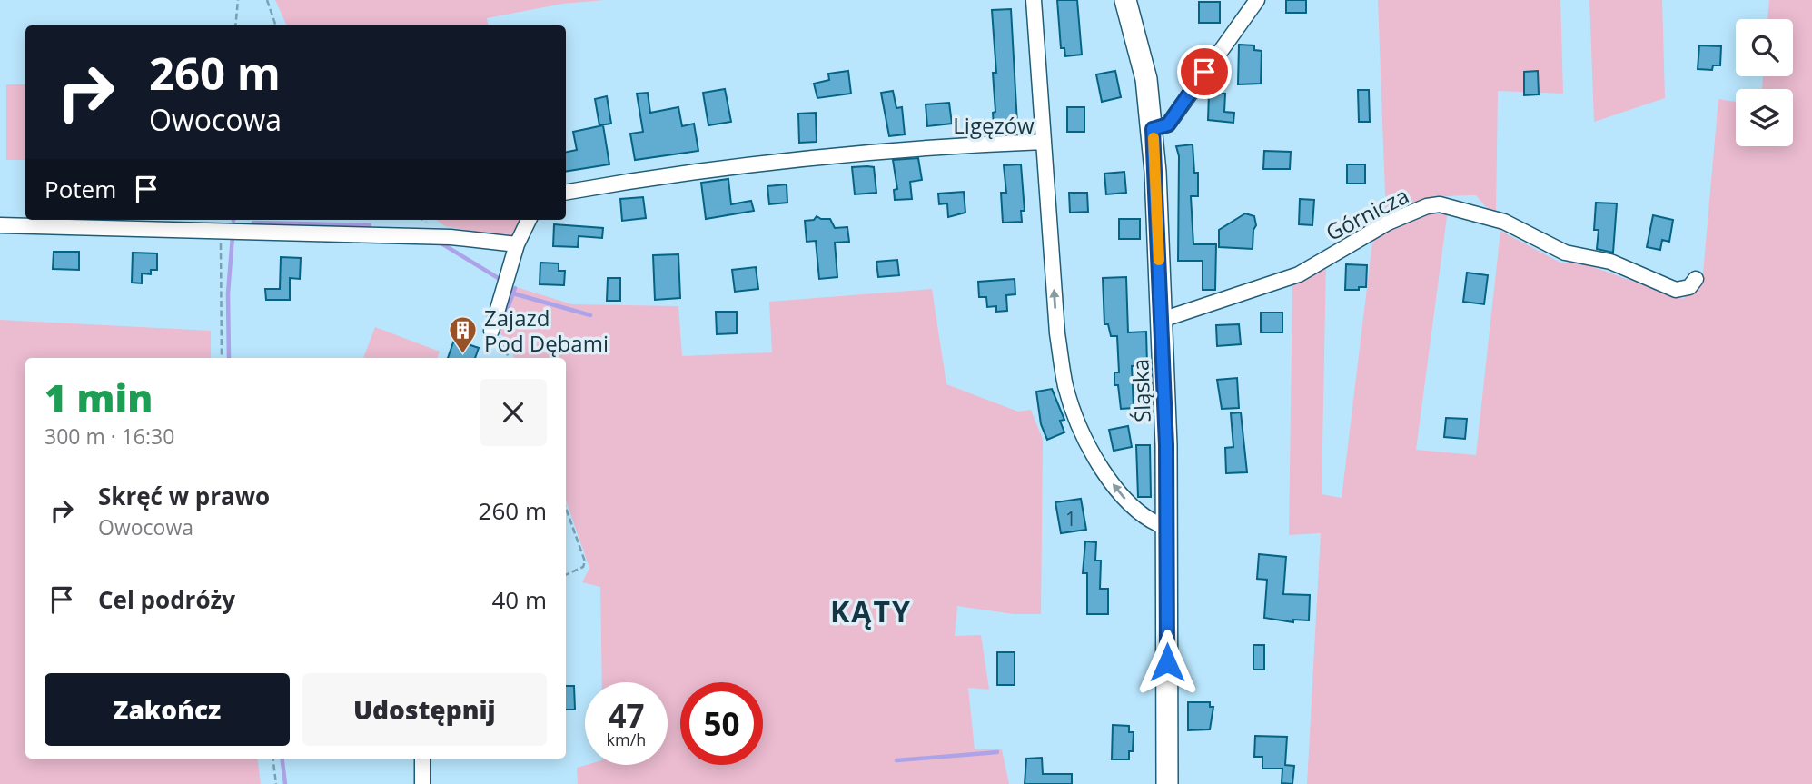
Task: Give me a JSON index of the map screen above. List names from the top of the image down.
{
  "streets": {
    "main road": ["Śląska"],
    "street": ["Ligęzów", "Górnicza"]
  },
  "crossings": [
    ["Ligęzów", "Śląska"],
    ["Górnicza", "Śląska"]
  ],
  "one_way": ["Ligęzów"],
  "districts": ["KĄTY"],
  "places": {
    "building": ["Zajazd Pod Dębami"]
  },
  "house_numbers": ["1"],
  "page": {
    "turn": ["260 m", "Owocowa"],
    "then": "Potem",
    "heading": ["1 min", "300 m · 16:30"],
    "list": [
      {
        "name": "Skręć w prawo",
        "note": "Owocowa",
        "value": "260 m"
      },
      {
        "name": "Cel podróży",
        "value": "40 m"
      }
    ],
    "buttons": ["Zakończ", "Udostępnij"],
    "speed": "47 km/h",
    "limit": "50"
  }
}
